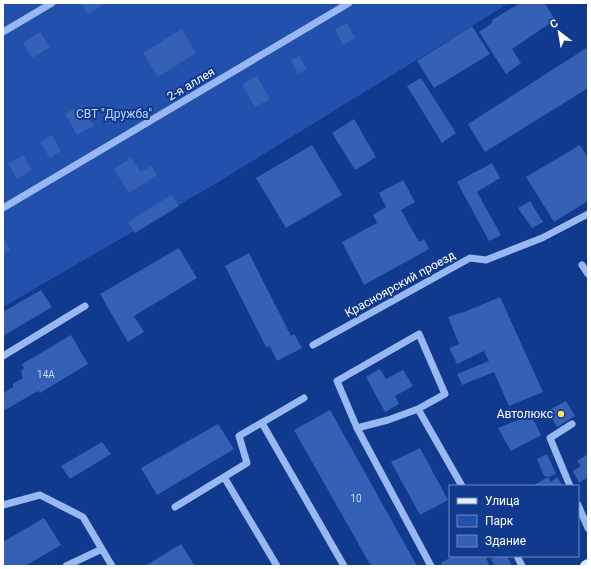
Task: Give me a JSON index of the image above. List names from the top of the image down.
{
  "streets": {
    "street": ["2-я аллея", "Красноярский проезд"]
  },
  "parks": ["СВТ \"Дружба\""],
  "places": ["Автолюкс"],
  "house_numbers": ["14А", "10"],
  "legend": ["Улица", "Парк", "Здание"],
  "north": "top left"
}
